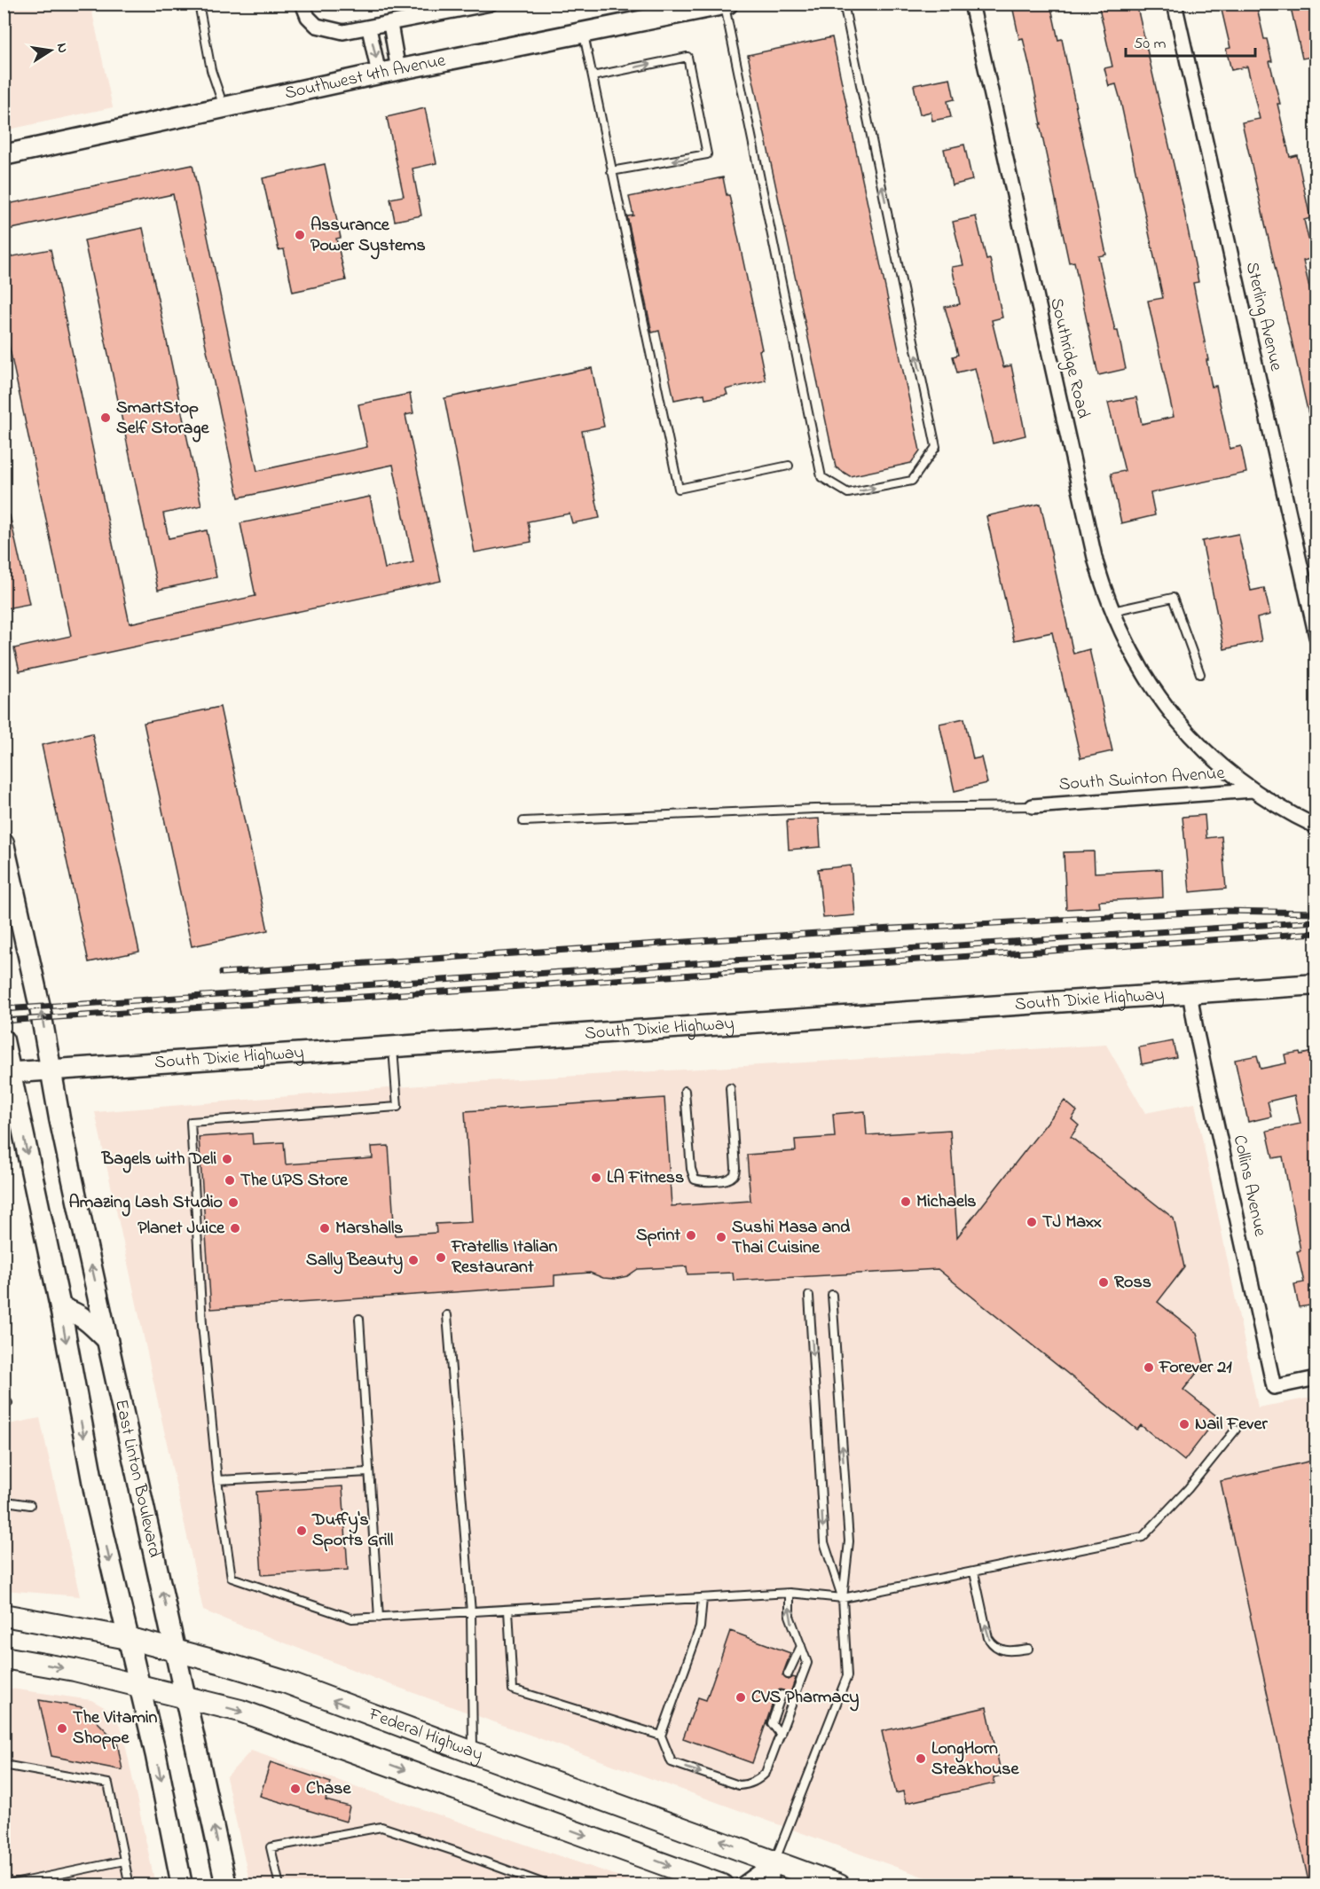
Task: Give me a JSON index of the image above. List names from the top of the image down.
{
  "streets": {
    "main road": ["Federal Highway"],
    "street": [
      "Southwest 4th Avenue",
      "Sterling Avenue",
      "Southridge Road",
      "South Swinton Avenue",
      "South Dixie Highway",
      "Collins Avenue",
      "East Linton Boulevard"
    ]
  },
  "crossings": [
    ["Southridge Road", "South Swinton Avenue"],
    ["South Dixie Highway", "Collins Avenue"],
    ["South Dixie Highway", "East Linton Boulevard"],
    ["East Linton Boulevard", "Federal Highway"]
  ],
  "places": [
    "Assurance Power Systems",
    "SmartStop Self Storage",
    "Bagels with Deli",
    "LA Fitness",
    "The UPS Store",
    "Michaels",
    "Amazing Lash Studio",
    "TJ Maxx",
    "Planet Juice",
    "Marshalls",
    "Sprint",
    "Sushi Masa and Thai Cuisine",
    "Fratellis Italian Restaurant",
    "Sally Beauty",
    "Ross",
    "Forever 21",
    "Nail Fever",
    "Duffy's Sports Grill",
    "CVS Pharmacy",
    "The Vitamin Shoppe",
    "LongHorn Steakhouse",
    "Chase"
  ],
  "scale_bar": "50 m",
  "north": "right"
}
